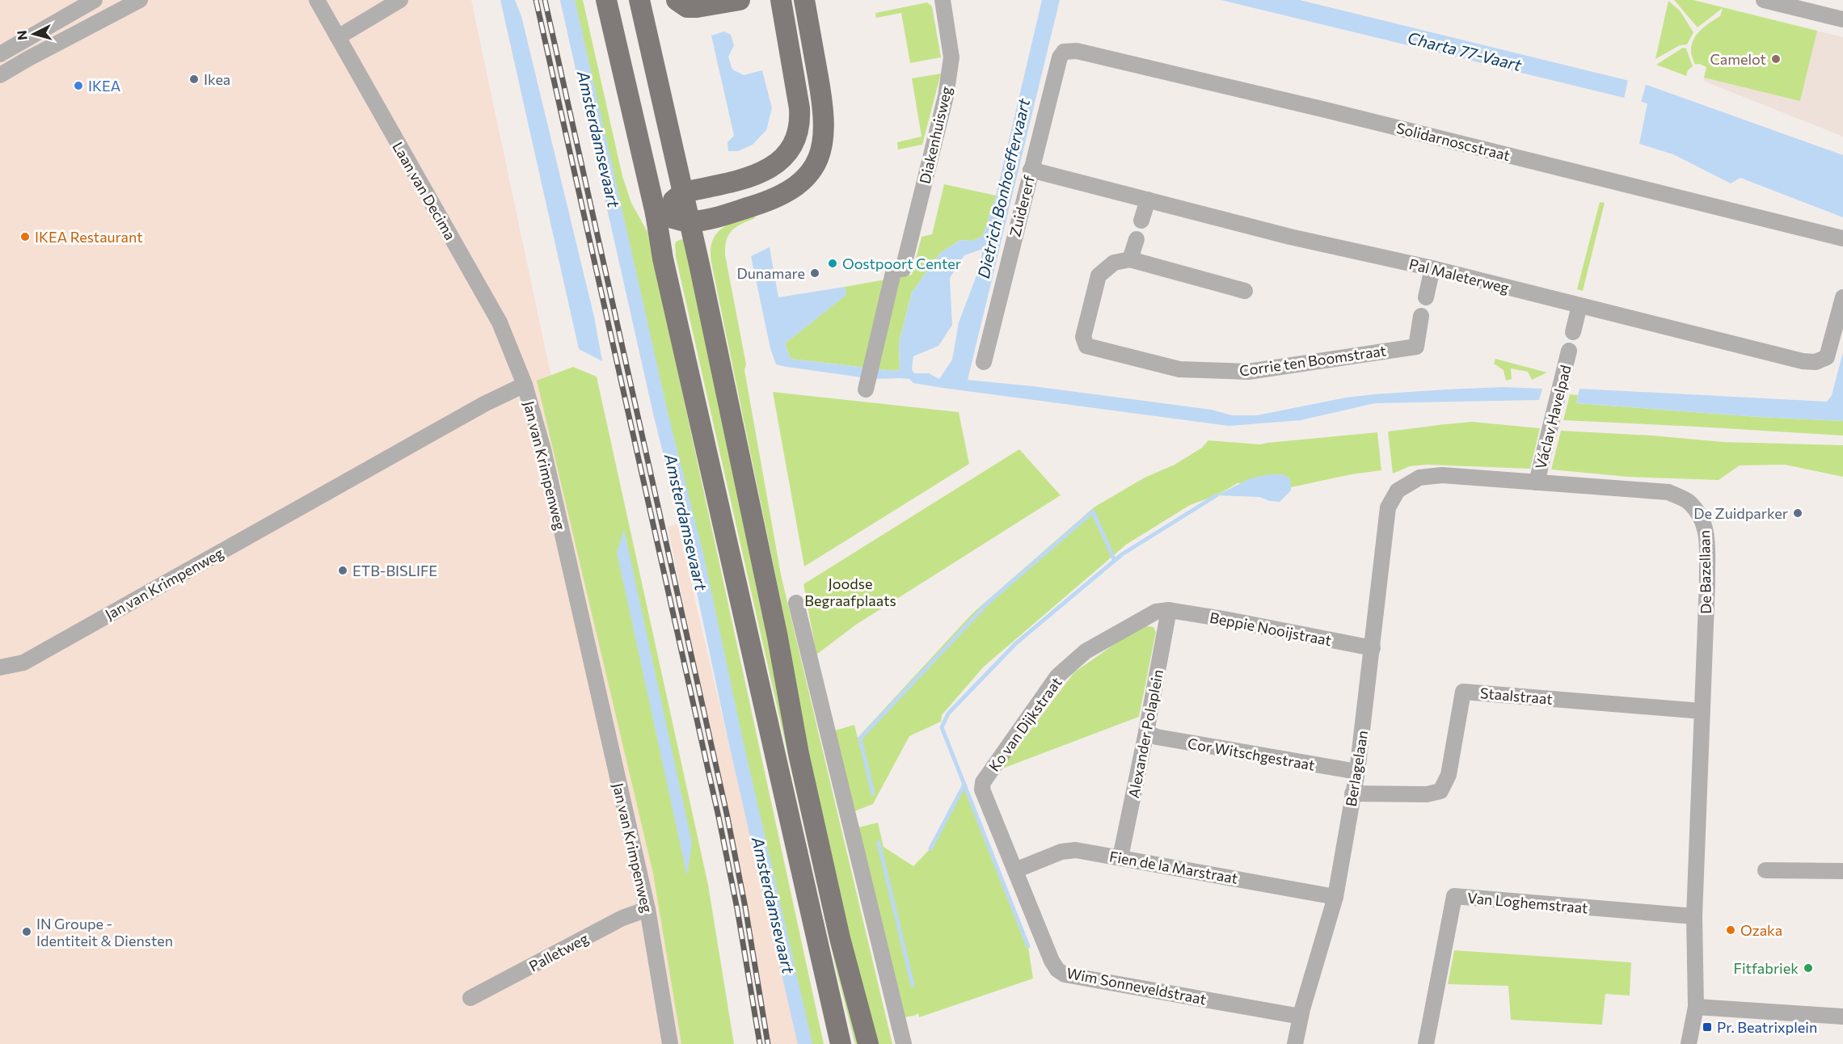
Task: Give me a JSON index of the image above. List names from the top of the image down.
{
  "streets": {
    "street": [
      "Diakenhuisweg",
      "Solidarnoscstraat",
      "Laan van Decima",
      "Zuidererf",
      "Pal Maleterweg",
      "Corrie ten Boomstraat",
      "Václav Havelpad",
      "Jan van Krimpenweg",
      "De Bazellaan",
      "Beppie Nooijstraat",
      "Staalstraat",
      "Ko van Dijkstraat",
      "Alexander Polaplein",
      "Cor Witschgestraat",
      "Berlagelaan",
      "Fien de la Marstraat",
      "Van Loghemstraat",
      "Palletweg",
      "Wim Sonneveldstraat"
    ]
  },
  "crossings": [
    ["Solidarnoscstraat", "Zuidererf"],
    ["Laan van Decima", "Jan van Krimpenweg"],
    ["Zuidererf", "Pal Maleterweg"],
    ["Václav Havelpad", "De Bazellaan"],
    ["Jan van Krimpenweg", "Palletweg"],
    ["De Bazellaan", "Staalstraat"],
    ["De Bazellaan", "Berlagelaan"],
    ["De Bazellaan", "Van Loghemstraat"],
    ["Beppie Nooijstraat", "Ko van Dijkstraat"],
    ["Beppie Nooijstraat", "Alexander Polaplein"],
    ["Beppie Nooijstraat", "Berlagelaan"],
    ["Staalstraat", "Berlagelaan"],
    ["Ko van Dijkstraat", "Alexander Polaplein"],
    ["Ko van Dijkstraat", "Wim Sonneveldstraat"],
    ["Alexander Polaplein", "Cor Witschgestraat"],
    ["Alexander Polaplein", "Fien de la Marstraat"],
    ["Cor Witschgestraat", "Berlagelaan"],
    ["Berlagelaan", "Fien de la Marstraat"],
    ["Berlagelaan", "Wim Sonneveldstraat"],
    ["Fien de la Marstraat", "Wim Sonneveldstraat"]
  ],
  "water": ["Charta 77-Vaart", "Amsterdamsevaart", "Dietrich Bonhoeffervaart"],
  "parks": ["Joodse Begraafplaats"],
  "places": {
    "other": [
      "Camelot",
      "Ikea",
      "IKEA",
      "IKEA Restaurant",
      "Oostpoort Center",
      "Dunamare",
      "De Zuidparker",
      "ETB-BISLIFE",
      "Ozaka",
      "IN Groupe - Identiteit & Diensten",
      "Fitfabriek"
    ],
    "transit": ["Pr. Beatrixplein"]
  },
  "north": "left"
}
